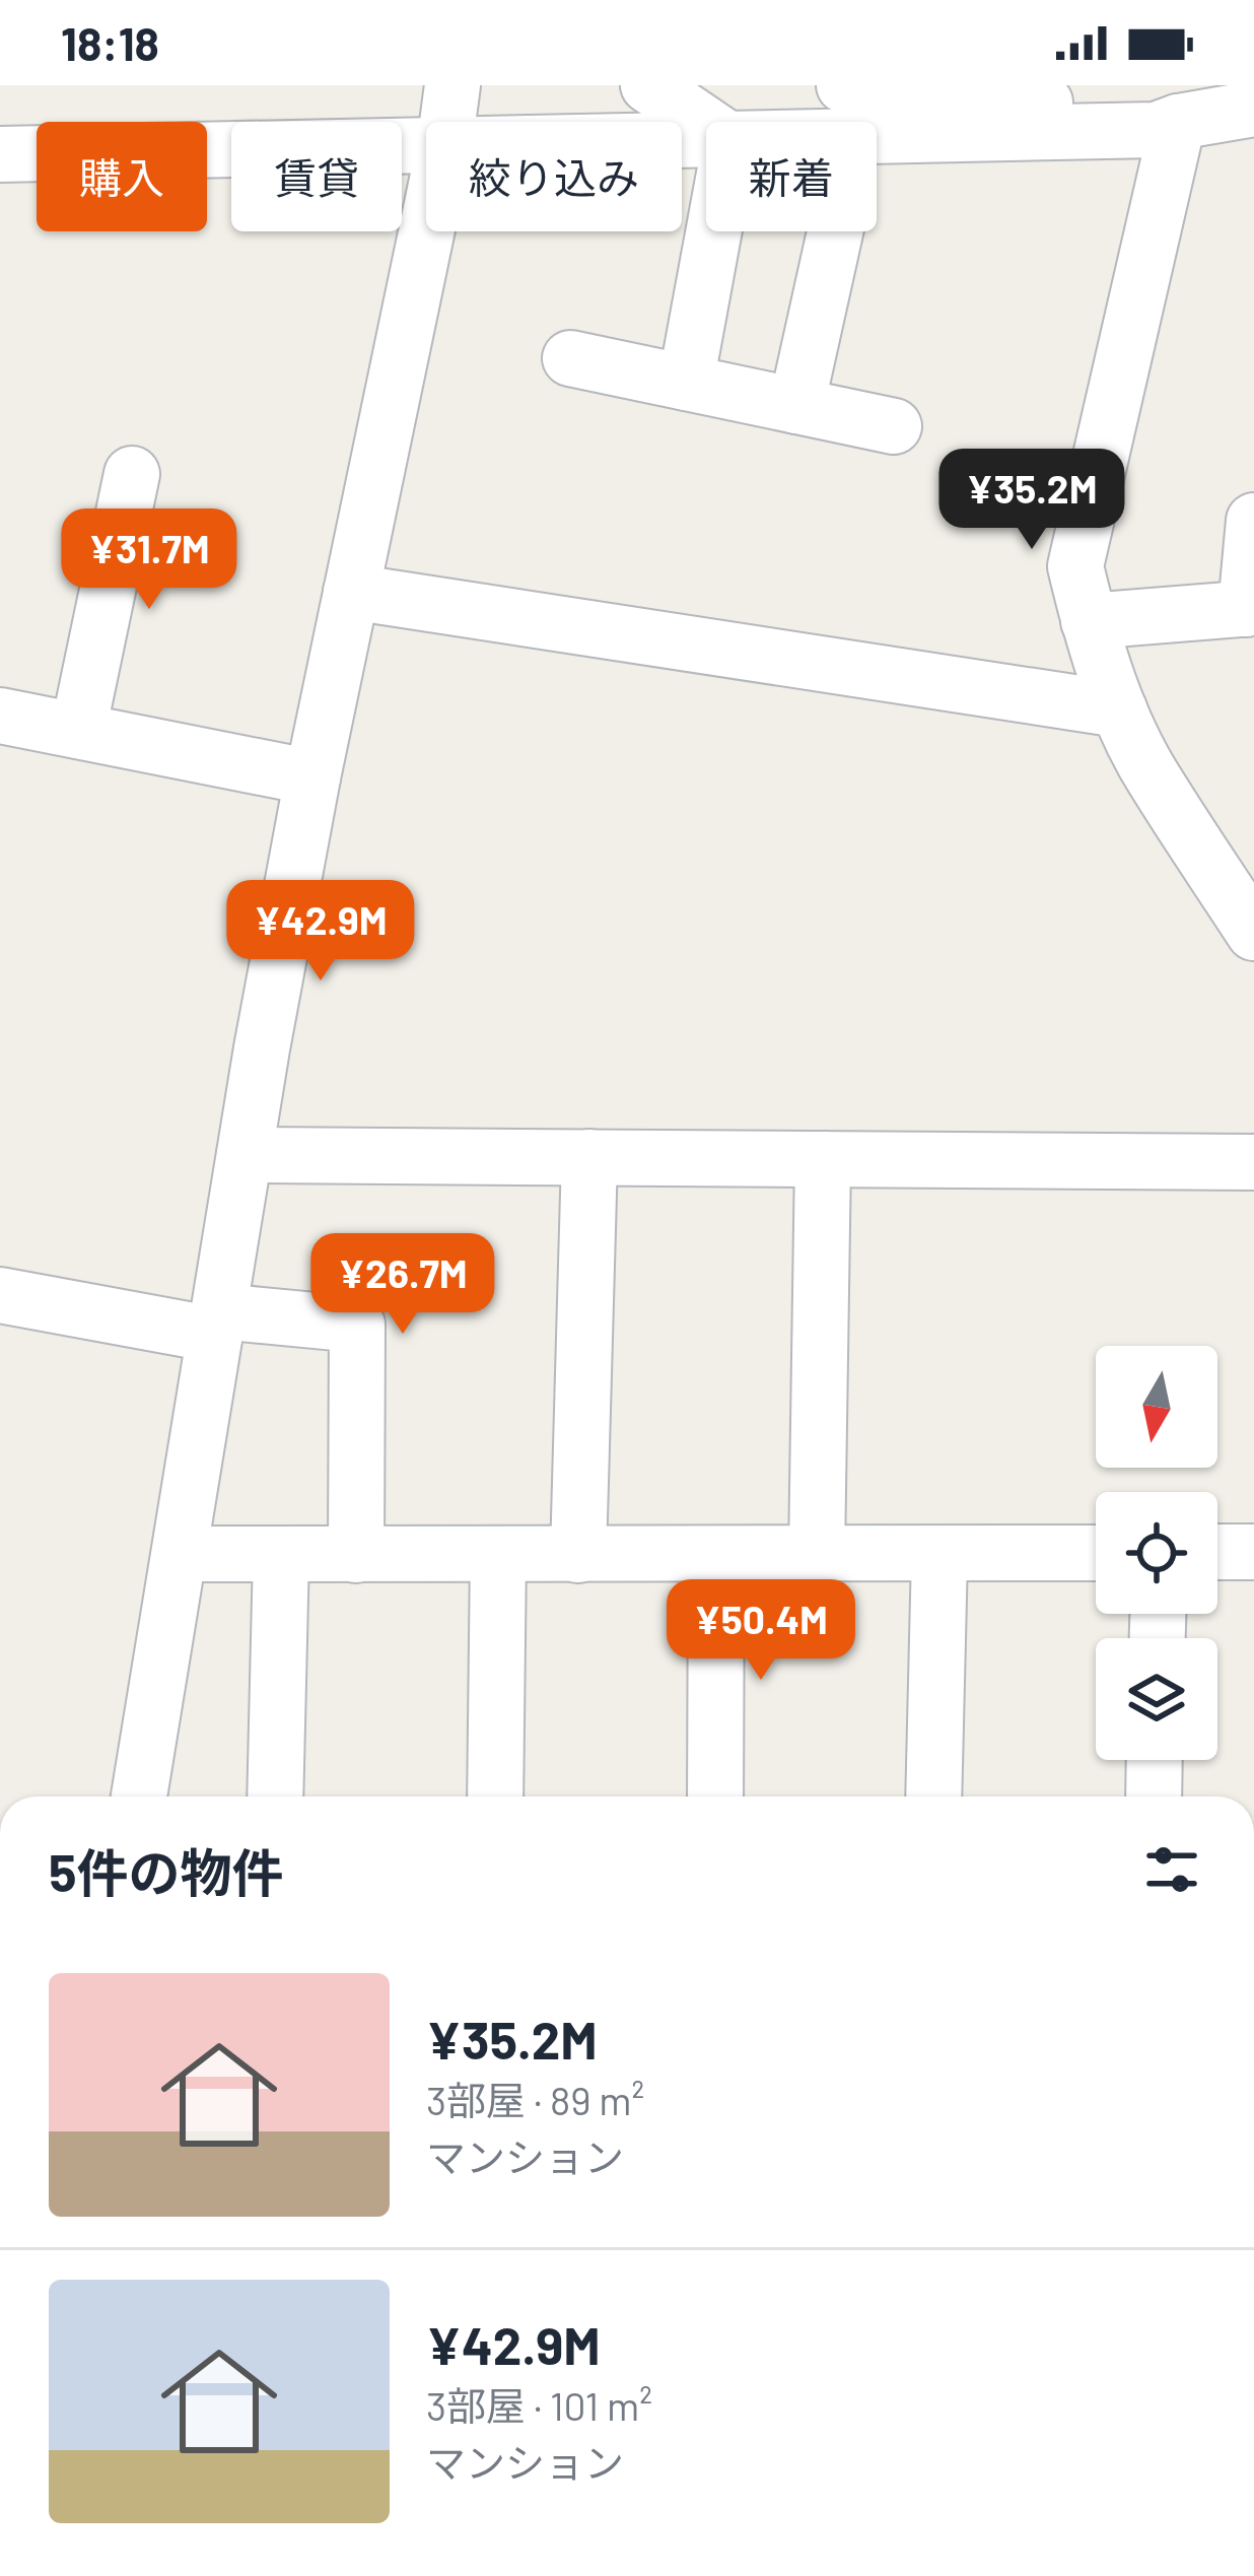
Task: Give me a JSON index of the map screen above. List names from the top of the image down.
{
  "north": "bottom",
  "page": {
    "status": "18:18",
    "chip": [
      "購入",
      "賃貸",
      "絞り込み",
      "新着"
    ],
    "price": [
      "¥35.2M",
      "¥31.7M",
      "¥42.9M",
      "¥26.7M",
      "¥50.4M"
    ],
    "heading": "5件の物件",
    "list": [
      {
        "name": "¥35.2M",
        "note": "3部屋 · 89 m² · マンション"
      },
      {
        "name": "¥42.9M",
        "note": "3部屋 · 101 m² · マンション"
      }
    ]
  }
}
